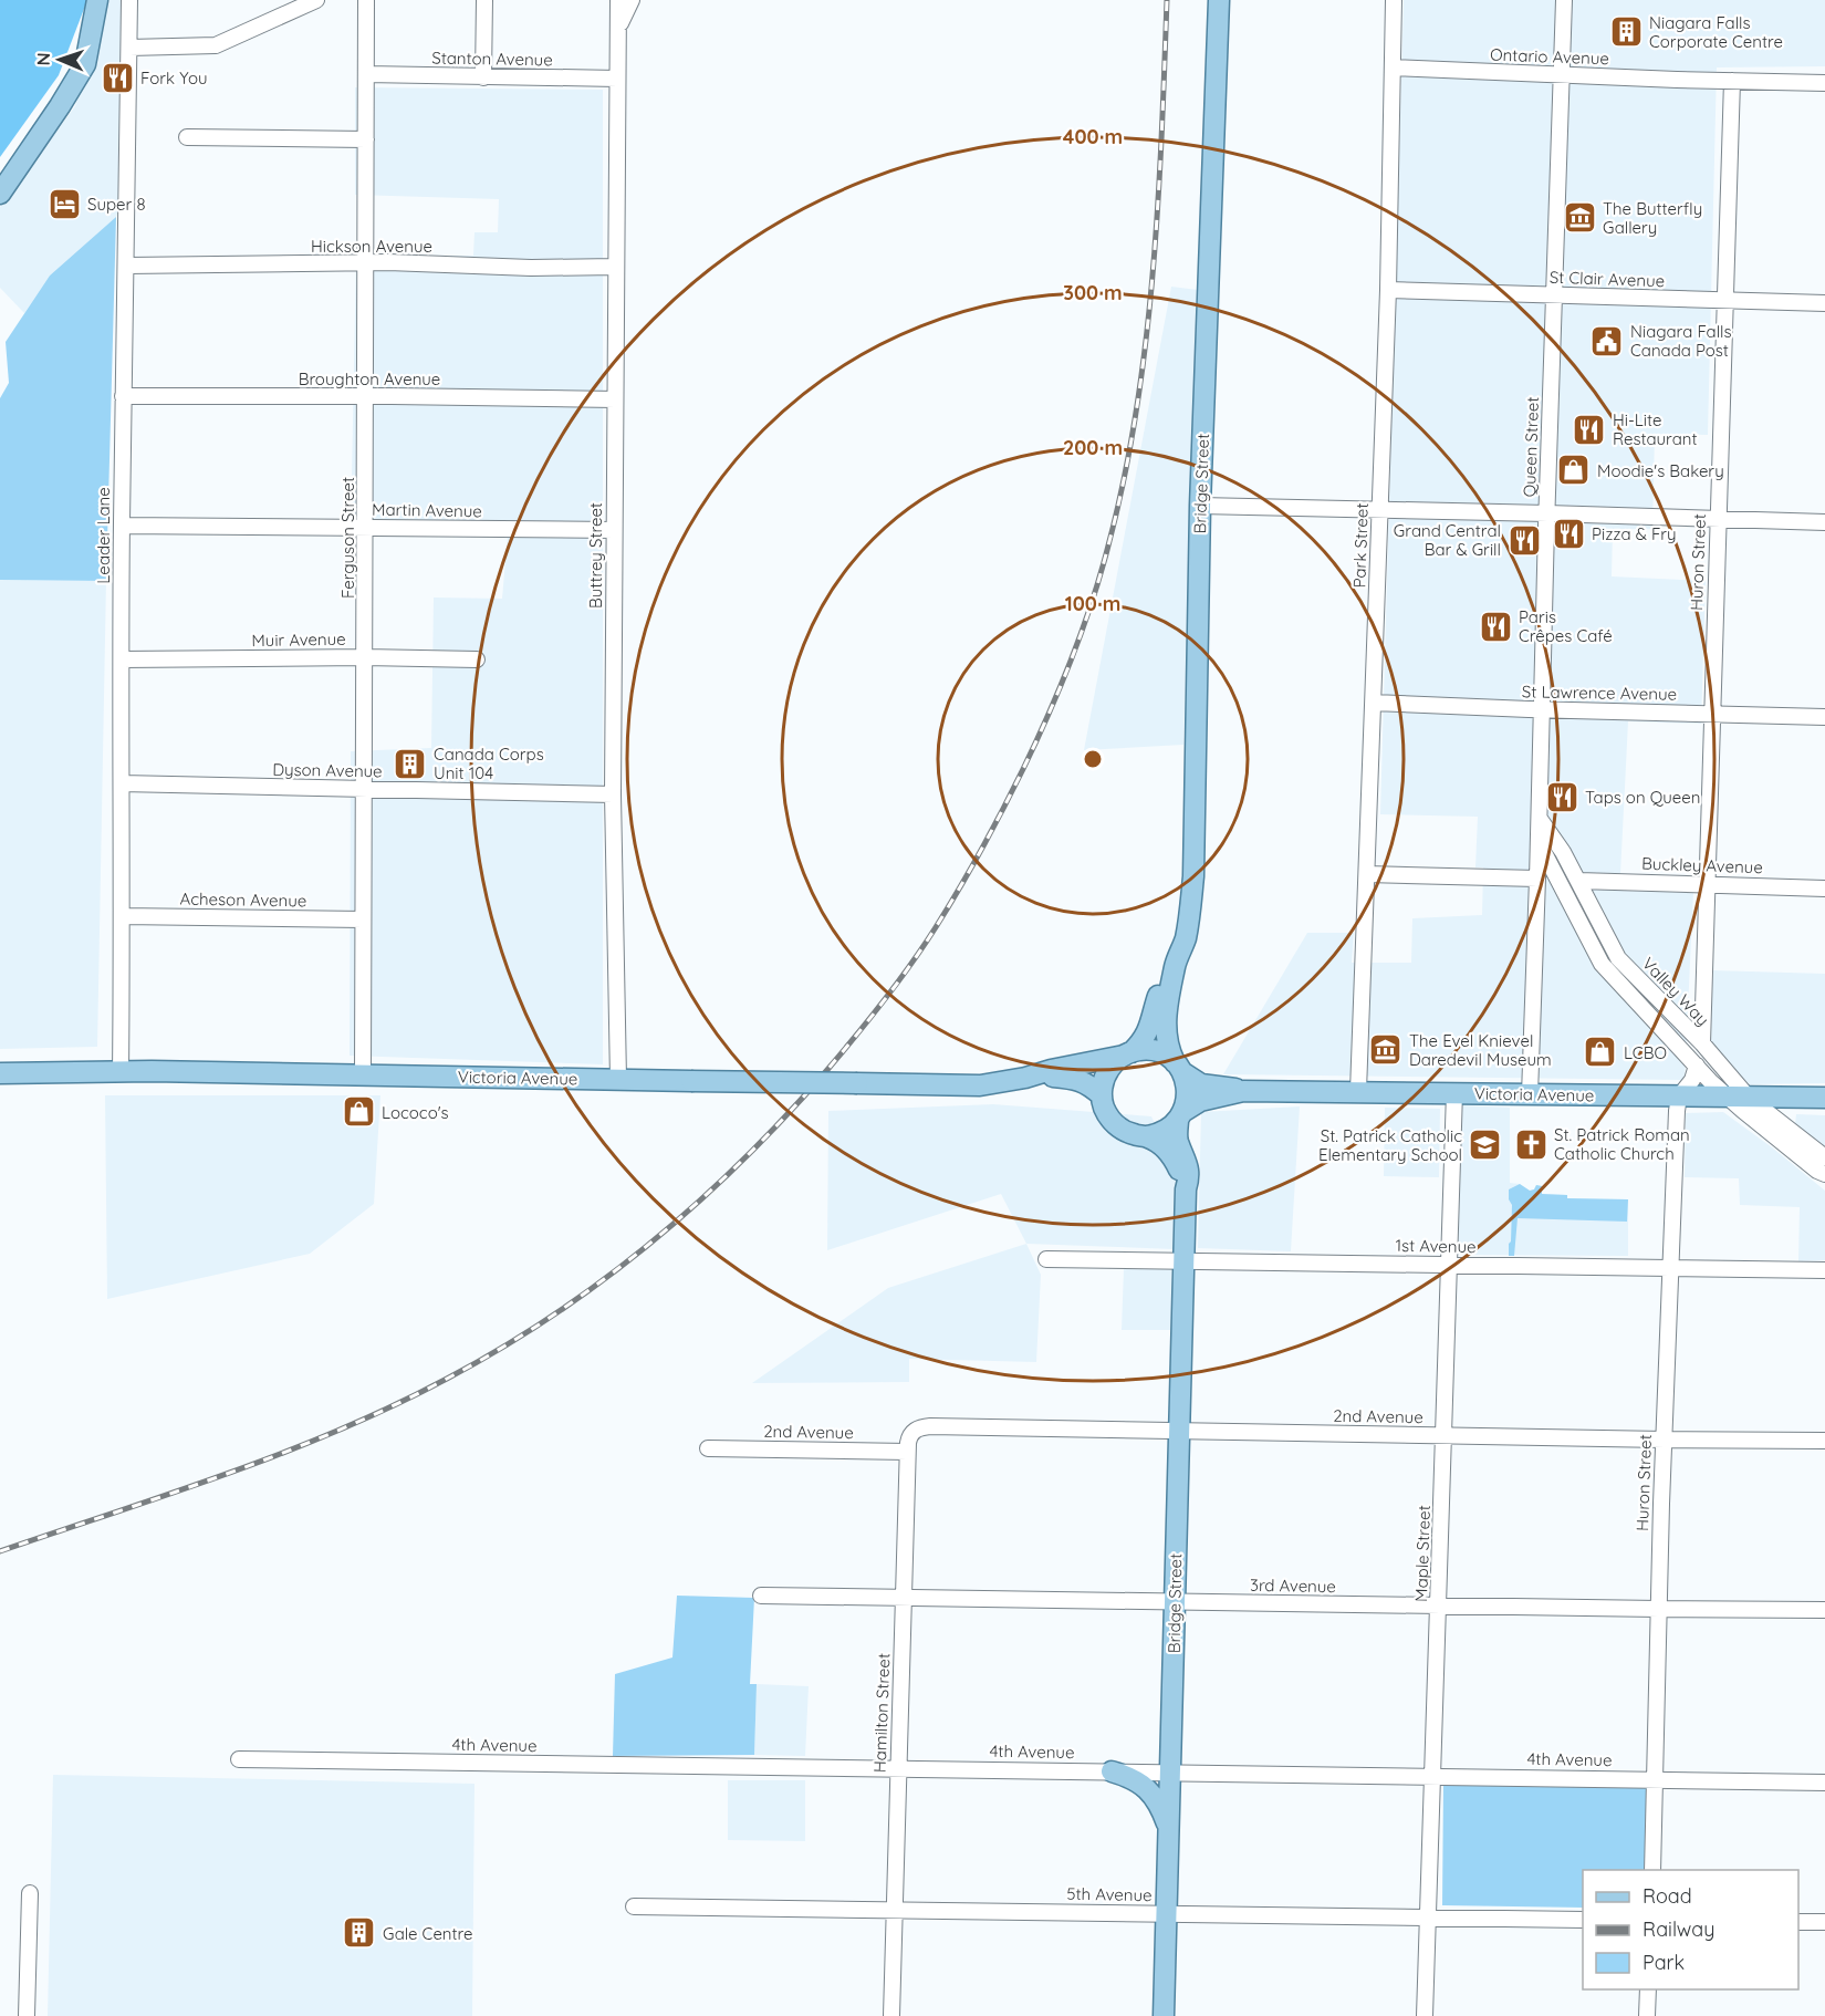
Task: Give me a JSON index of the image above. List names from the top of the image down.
{
  "streets": {
    "main road": ["Bridge Street", "Victoria Avenue"],
    "street": [
      "Ontario Avenue",
      "Stanton Avenue",
      "Hickson Avenue",
      "St Clair Avenue",
      "Broughton Avenue",
      "Queen Street",
      "Martin Avenue",
      "Leader Lane",
      "Ferguson Street",
      "Park Street",
      "Buttrey Street",
      "Huron Street",
      "Muir Avenue",
      "St Lawrence Avenue",
      "Dyson Avenue",
      "Buckley Avenue",
      "Acheson Avenue",
      "Valley Way",
      "1st Avenue",
      "2nd Avenue",
      "Maple Street",
      "3rd Avenue",
      "Hamilton Street",
      "4th Avenue",
      "5th Avenue"
    ]
  },
  "crossings": [
    ["Ontario Avenue", "Queen Street"],
    ["Ontario Avenue", "Park Street"],
    ["Ontario Avenue", "Huron Street"],
    ["Stanton Avenue", "Ferguson Street"],
    ["Stanton Avenue", "Buttrey Street"],
    ["Hickson Avenue", "Leader Lane"],
    ["Hickson Avenue", "Ferguson Street"],
    ["Hickson Avenue", "Buttrey Street"],
    ["St Clair Avenue", "Queen Street"],
    ["St Clair Avenue", "Park Street"],
    ["St Clair Avenue", "Huron Street"],
    ["Broughton Avenue", "Leader Lane"],
    ["Broughton Avenue", "Ferguson Street"],
    ["Broughton Avenue", "Buttrey Street"],
    ["Queen Street", "St Lawrence Avenue"],
    ["Queen Street", "Valley Way"],
    ["Queen Street", "Victoria Avenue"],
    ["Bridge Street", "Victoria Avenue"],
    ["Bridge Street", "1st Avenue"],
    ["Bridge Street", "2nd Avenue"],
    ["Bridge Street", "3rd Avenue"],
    ["Bridge Street", "4th Avenue"],
    ["Bridge Street", "5th Avenue"],
    ["Martin Avenue", "Leader Lane"],
    ["Martin Avenue", "Ferguson Street"],
    ["Martin Avenue", "Buttrey Street"],
    ["Leader Lane", "Muir Avenue"],
    ["Leader Lane", "Dyson Avenue"],
    ["Leader Lane", "Acheson Avenue"],
    ["Leader Lane", "Victoria Avenue"],
    ["Ferguson Street", "Muir Avenue"],
    ["Ferguson Street", "Dyson Avenue"],
    ["Ferguson Street", "Acheson Avenue"],
    ["Ferguson Street", "Victoria Avenue"],
    ["Park Street", "St Lawrence Avenue"],
    ["Park Street", "Victoria Avenue"],
    ["Buttrey Street", "Dyson Avenue"],
    ["Buttrey Street", "Victoria Avenue"],
    ["Huron Street", "St Lawrence Avenue"],
    ["Huron Street", "Buckley Avenue"],
    ["Huron Street", "Valley Way"],
    ["Huron Street", "Victoria Avenue"],
    ["Huron Street", "1st Avenue"],
    ["Huron Street", "2nd Avenue"],
    ["Huron Street", "3rd Avenue"],
    ["Huron Street", "4th Avenue"],
    ["Buckley Avenue", "Valley Way"],
    ["Valley Way", "Victoria Avenue"],
    ["Victoria Avenue", "Maple Street"],
    ["1st Avenue", "Maple Street"],
    ["2nd Avenue", "Maple Street"],
    ["2nd Avenue", "Hamilton Street"],
    ["Maple Street", "3rd Avenue"],
    ["Maple Street", "4th Avenue"],
    ["Maple Street", "5th Avenue"],
    ["3rd Avenue", "Hamilton Street"],
    ["Hamilton Street", "4th Avenue"],
    ["Hamilton Street", "5th Avenue"]
  ],
  "places": {
    "building": ["Niagara Falls Corporate Centre", "Canada Corps Unit 104", "Gale Centre"],
    "restaurant": [
      "Fork You",
      "Hi-Lite Restaurant",
      "Pizza & Fry",
      "Grand Central Bar & Grill",
      "Paris Crêpes Café",
      "Taps on Queen"
    ],
    "hotel": ["Super 8"],
    "museum": ["The Butterfly Gallery", "The Evel Knievel Daredevil Museum"],
    "public building": ["Niagara Falls Canada Post"],
    "shop": ["Moodie's Bakery", "LCBO", "Lococo's"],
    "church": ["St. Patrick Roman Catholic Church"],
    "school or university": ["St. Patrick Catholic Elementary School"]
  },
  "legend": ["Road", "Railway", "Park"],
  "north": "left",
  "rings": [
    "400 m",
    "300 m",
    "200 m",
    "100 m"
  ]
}
